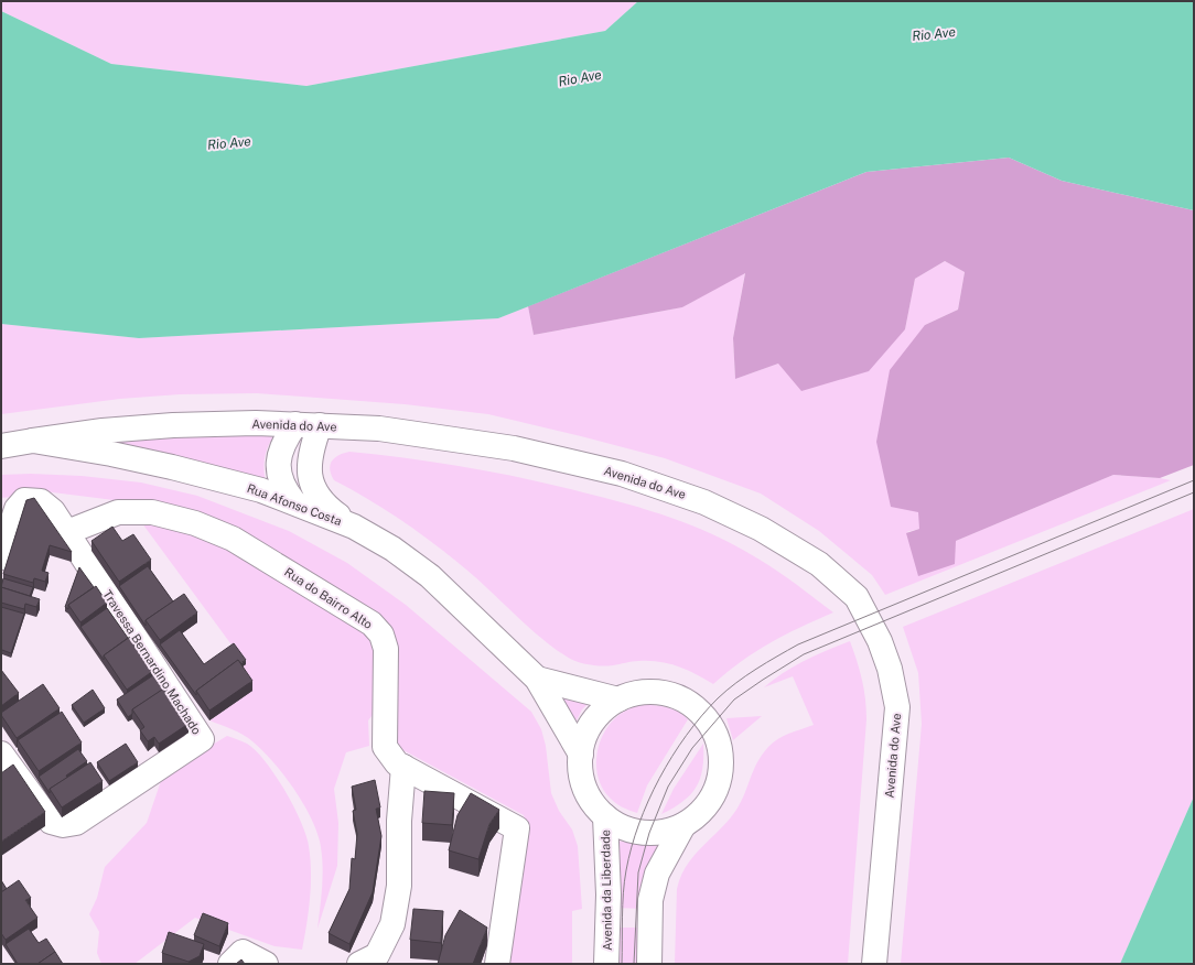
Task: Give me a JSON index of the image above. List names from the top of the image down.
{
  "streets": {
    "street": [
      "Avenida do Ave",
      "Rua Afonso Costa",
      "Rua do Bairro Alto",
      "Travessa Bernardino Machado",
      "Avenida da Liberdade"
    ]
  },
  "crossings": [
    ["Avenida do Ave", "Rua Afonso Costa"],
    ["Rua Afonso Costa", "Avenida da Liberdade"],
    ["Rua do Bairro Alto", "Travessa Bernardino Machado"]
  ],
  "water": ["Rio Ave"]
}
